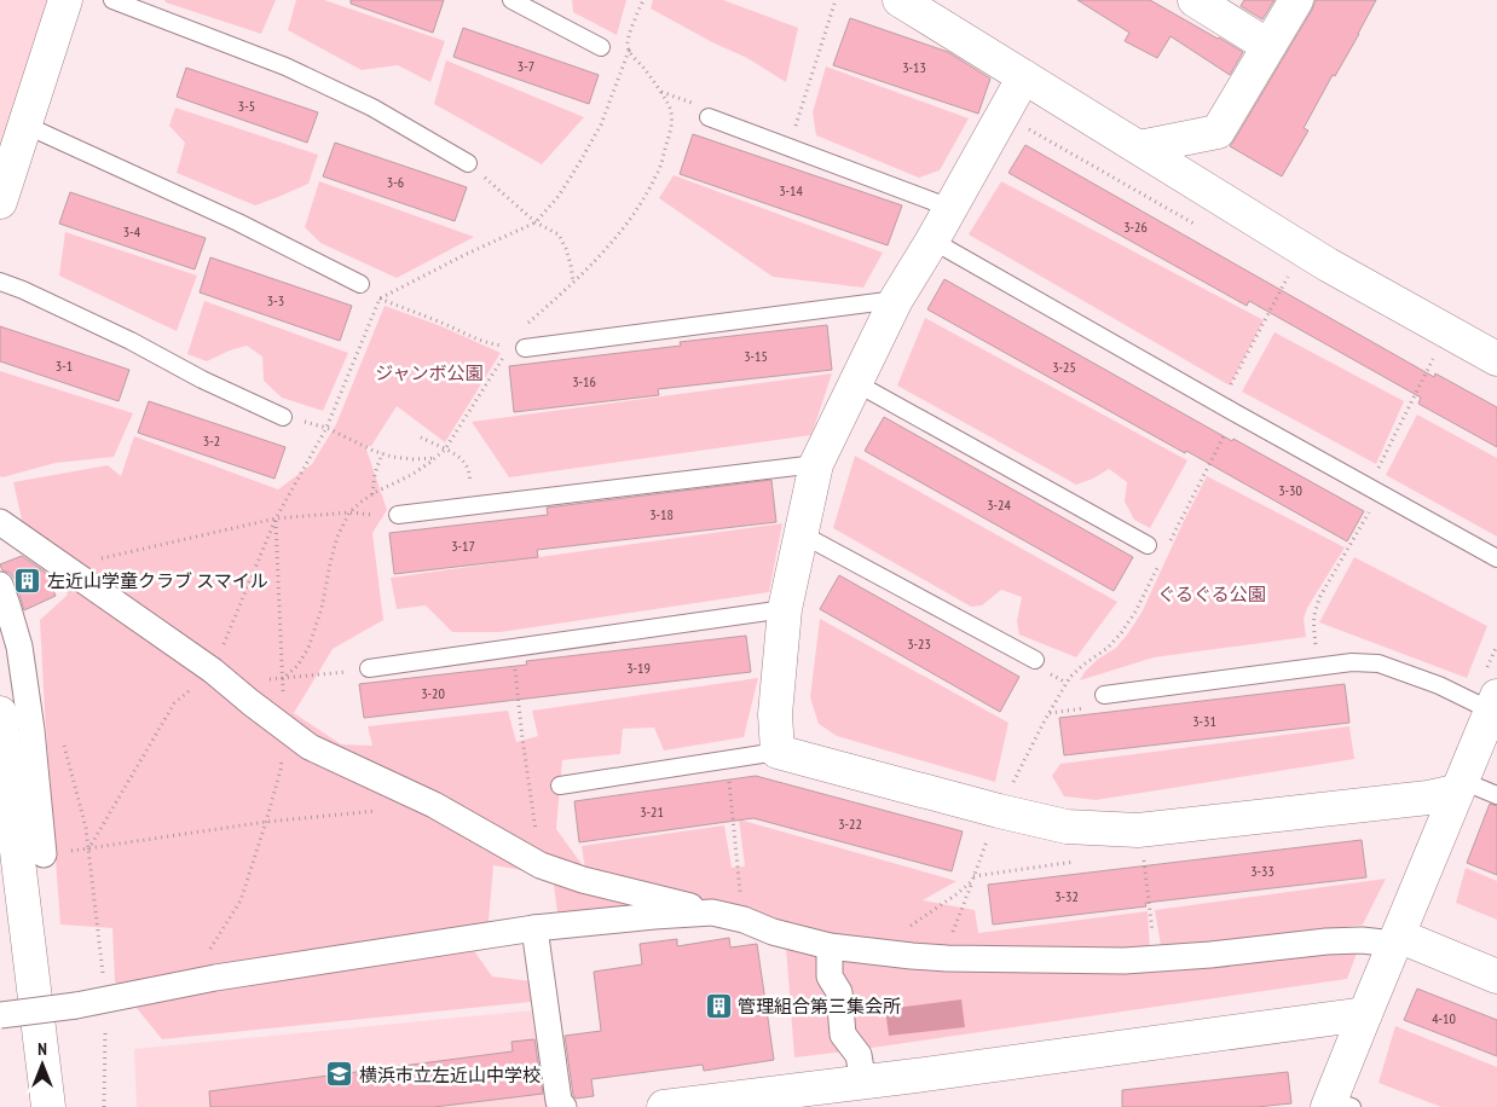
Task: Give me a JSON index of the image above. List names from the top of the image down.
{
  "parks": ["ジャンボ公園", "ぐるぐる公園"],
  "places": {
    "building": ["左近山学童クラブ スマイル", "管理組合第三集会所"],
    "school or university": ["横浜市立左近山中学校"]
  },
  "house_numbers": [
    "3-7",
    "3-13",
    "3-5",
    "3-6",
    "3-14",
    "3-26",
    "3-4",
    "3-3",
    "3-15",
    "3-1",
    "3-25",
    "3-16",
    "3-2",
    "3-30",
    "3-24",
    "3-18",
    "3-17",
    "3-23",
    "3-19",
    "3-20",
    "3-31",
    "3-21",
    "3-22",
    "3-33",
    "3-32",
    "4-10"
  ],
  "north": "top"
}
